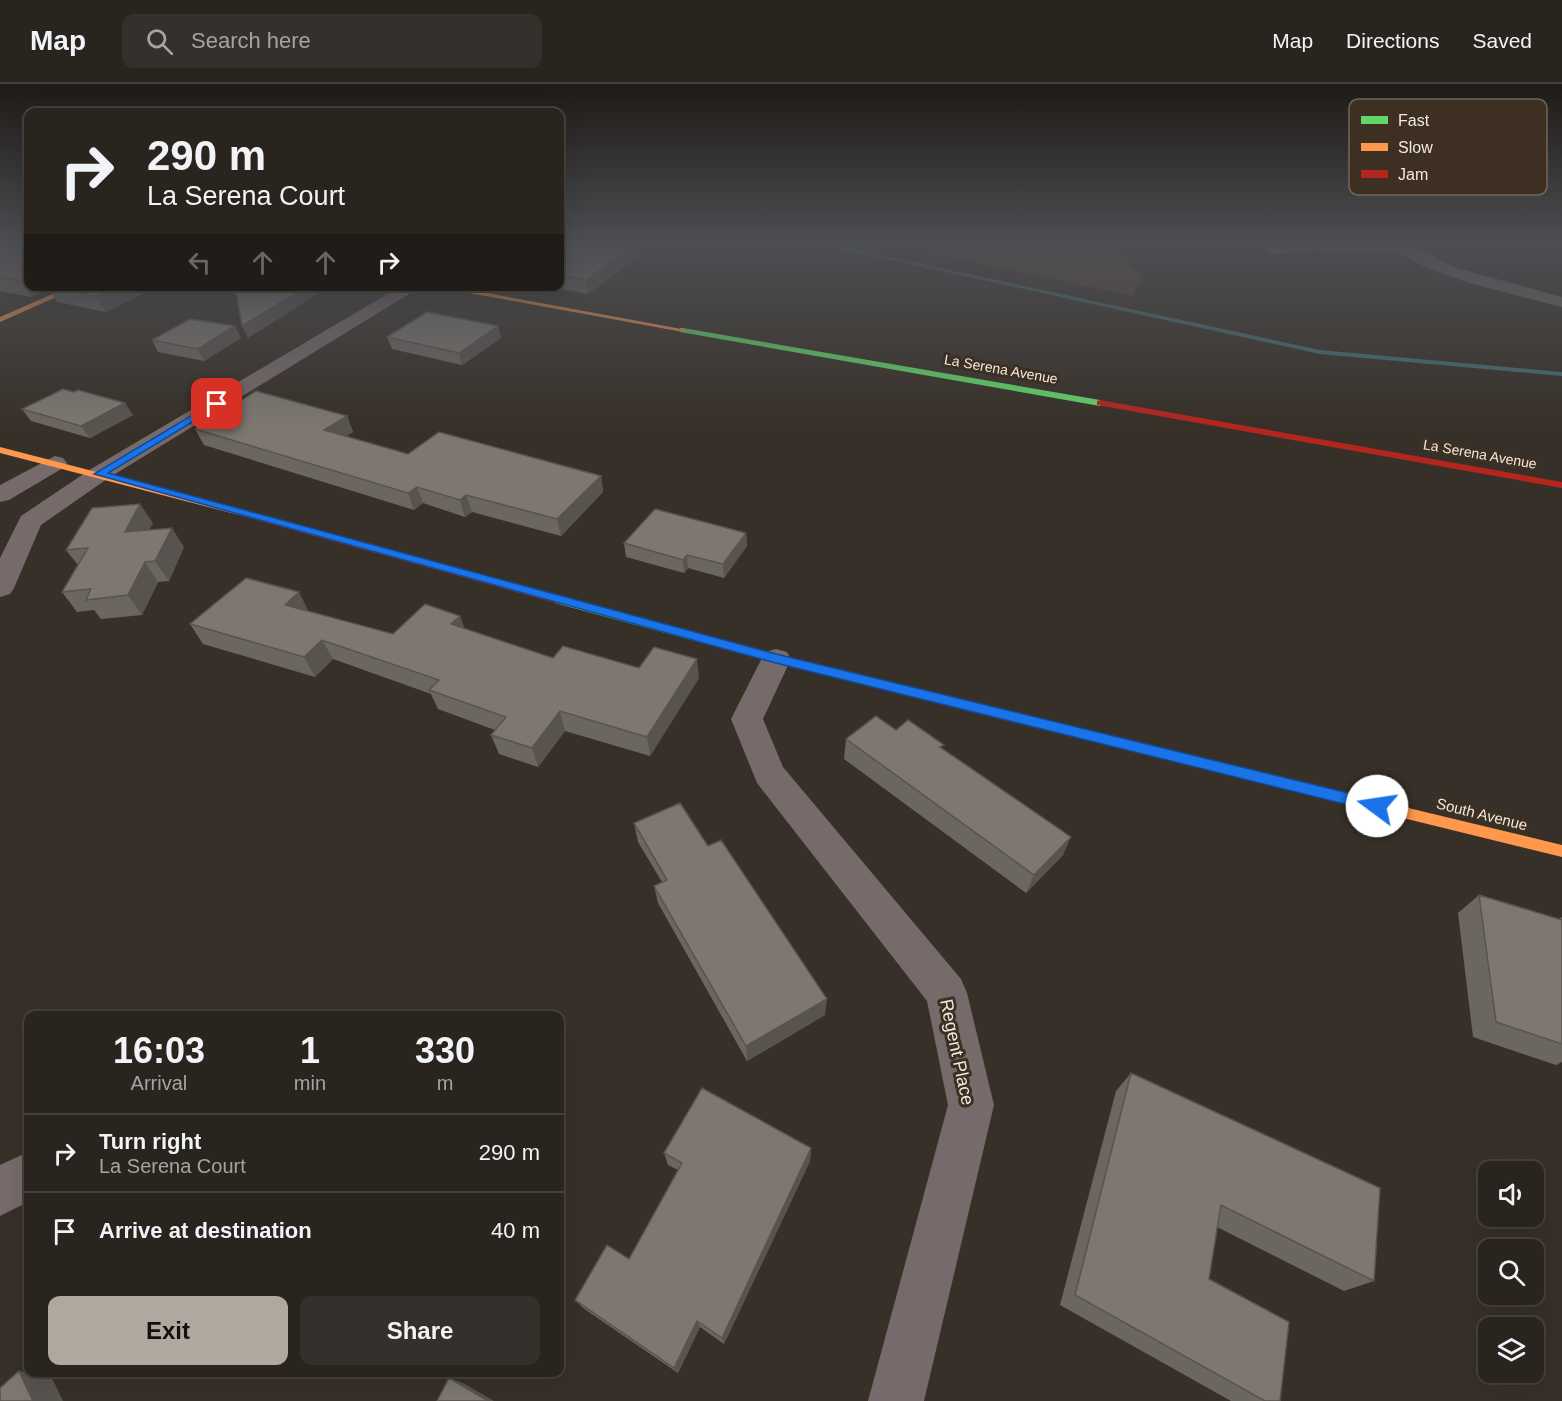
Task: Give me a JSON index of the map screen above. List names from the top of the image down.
{
  "streets": {
    "street": ["La Serena Avenue", "South Avenue", "Regent Place"]
  },
  "crossings": [
    ["South Avenue", "Regent Place"]
  ],
  "legend": ["Fast", "Slow", "Jam"],
  "page": {
    "header": "Map",
    "search": "Search here",
    "nav": ["Map", "Directions", "Saved"],
    "turn": ["290 m", "La Serena Court"],
    "eta": [
      "16:03",
      "Arrival",
      "1",
      "min",
      "330",
      "m"
    ],
    "list": [
      {
        "name": "Turn right",
        "note": "La Serena Court",
        "value": "290 m"
      },
      {
        "name": "Arrive at destination",
        "value": "40 m"
      }
    ],
    "buttons": ["Exit", "Share"]
  }
}
